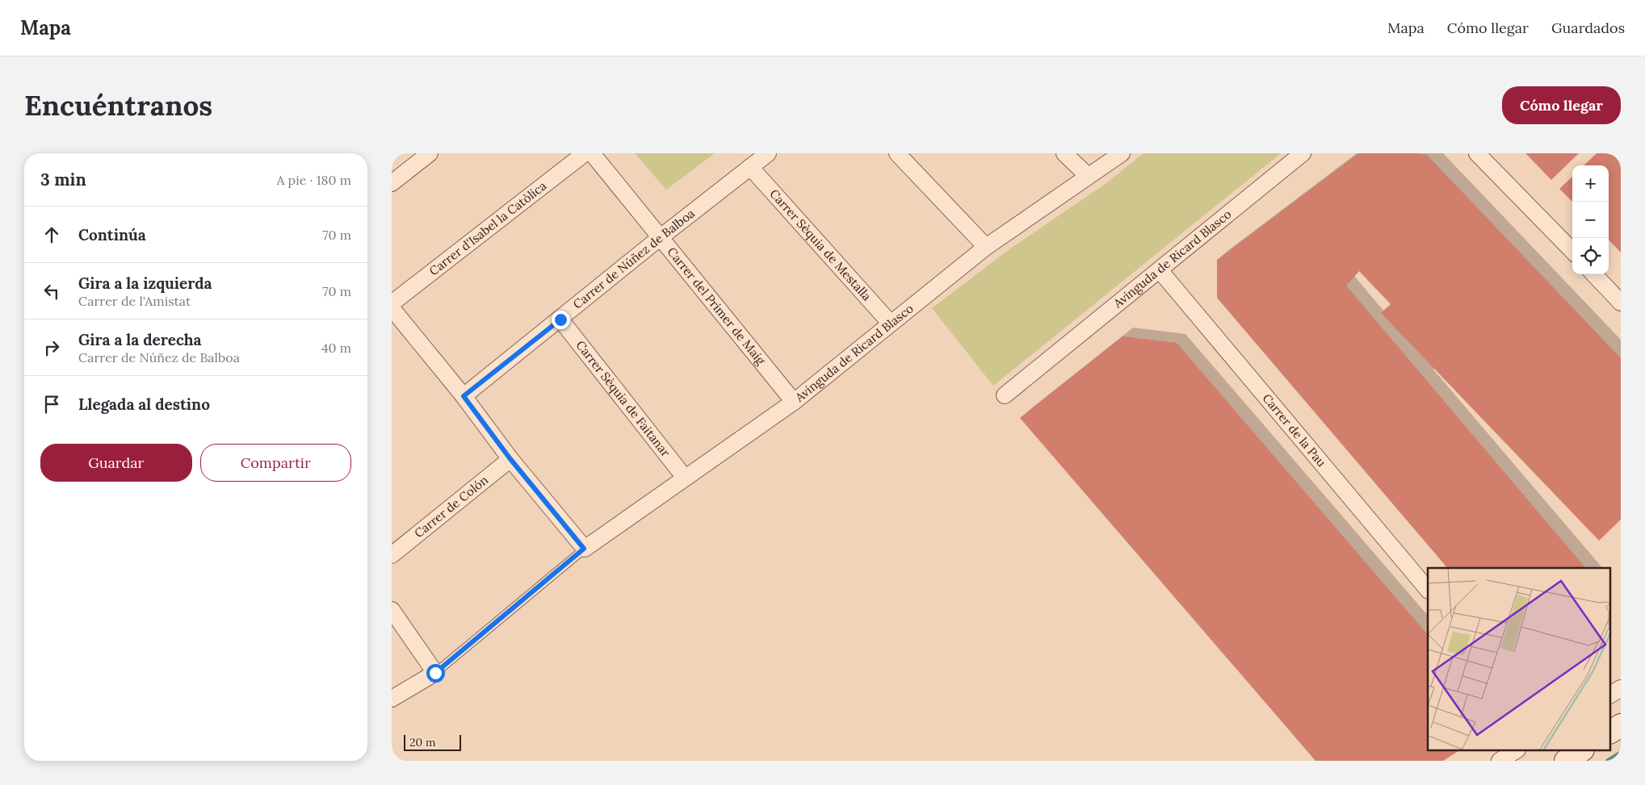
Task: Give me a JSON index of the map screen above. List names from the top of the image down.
{
  "streets": {
    "street": [
      "Carrer d'Isabel la Catòlica",
      "Carrer Sèquia de Mestalla",
      "Avinguda de Ricard Blasco",
      "Carrer de Núñez de Balboa",
      "Carrer del Primer de Maig",
      "Carrer Sèquia de Faitanar",
      "Carrer de la Pau",
      "Carrer de Colón"
    ]
  },
  "crossings": [
    ["Carrer Sèquia de Mestalla", "Avinguda de Ricard Blasco"],
    ["Carrer Sèquia de Mestalla", "Carrer de Núñez de Balboa"],
    ["Avinguda de Ricard Blasco", "Carrer del Primer de Maig"],
    ["Avinguda de Ricard Blasco", "Carrer Sèquia de Faitanar"],
    ["Avinguda de Ricard Blasco", "Carrer de la Pau"],
    ["Carrer de Núñez de Balboa", "Carrer del Primer de Maig"],
    ["Carrer de Núñez de Balboa", "Carrer Sèquia de Faitanar"]
  ],
  "scale_bar": "20 m",
  "page": {
    "header": "Mapa",
    "nav": ["Mapa", "Cómo llegar", "Guardados"],
    "buttons": [
      "Cómo llegar",
      ["Guardar", "Compartir"]
    ],
    "title": "Encuéntranos",
    "heading": ["3 min", "A pie · 180 m"],
    "map_buttons": ["+", "−"],
    "list": [
      ["Continúa", "70 m"],
      ["Gira a la izquierda", "Carrer de l'Amistat", "70 m"],
      ["Gira a la derecha", "Carrer de Núñez de Balboa", "40 m"],
      "Llegada al destino"
    ],
    "scale": "20 m"
  }
}
